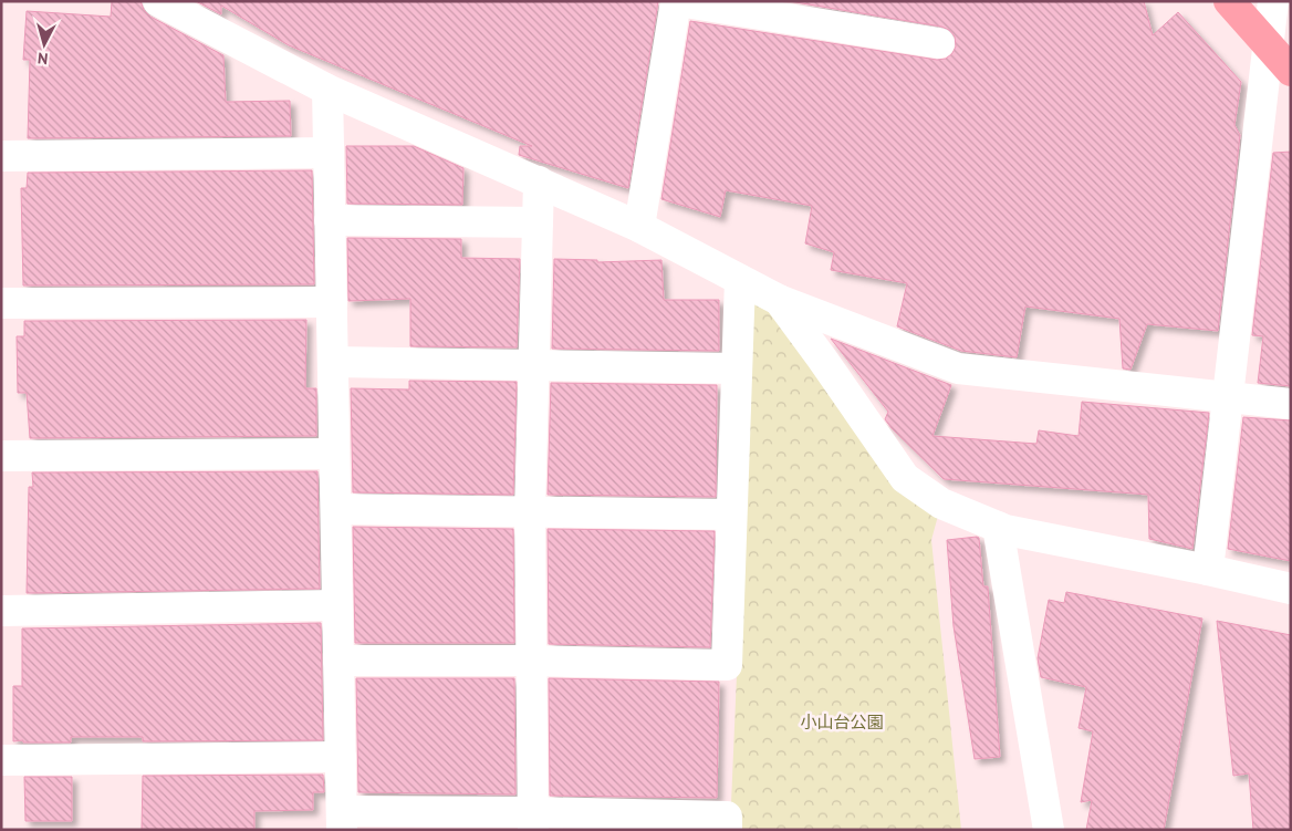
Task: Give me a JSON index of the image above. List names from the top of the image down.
{
  "parks": ["小山台公園"],
  "north": "bottom"
}
